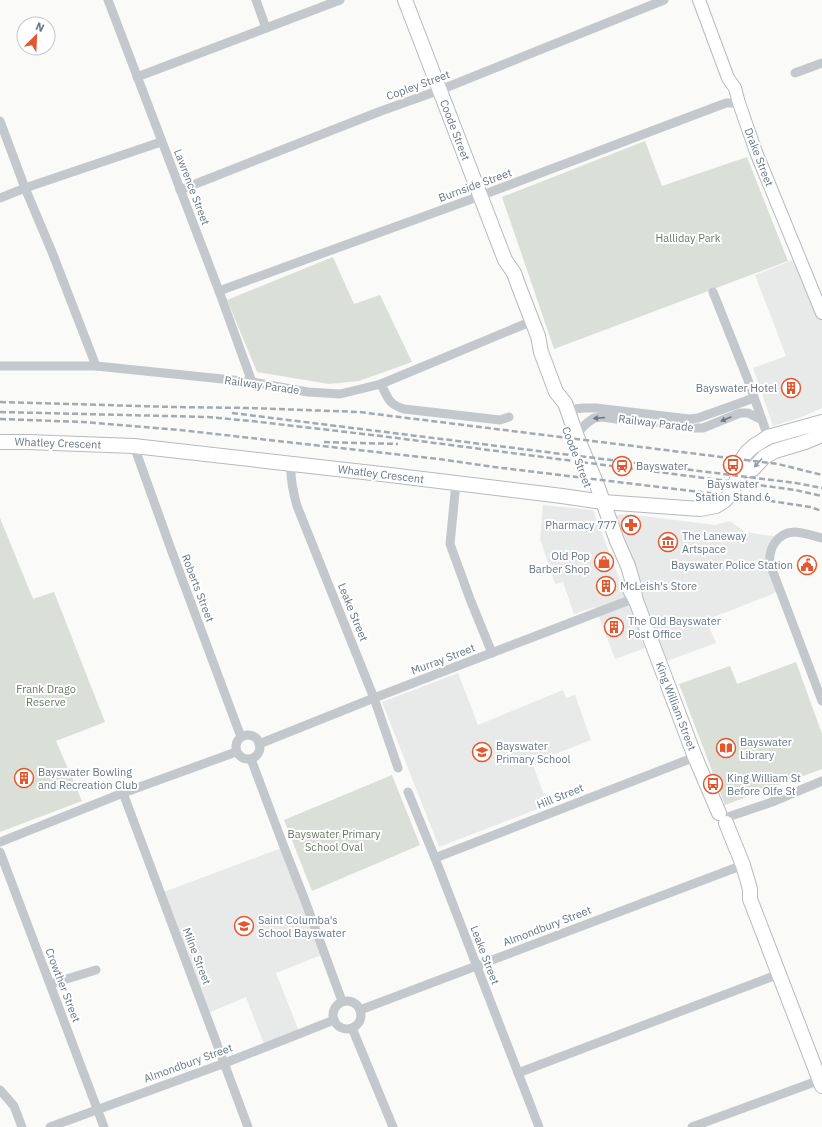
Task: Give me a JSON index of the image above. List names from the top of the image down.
{
  "streets": {
    "main road": ["Coode Street", "Whatley Crescent", "King William Street"],
    "street": [
      "Copley Street",
      "Drake Street",
      "Burnside Street",
      "Lawrence Street",
      "Railway Parade",
      "Roberts Street",
      "Leake Street",
      "Murray Street",
      "Hill Street",
      "Almondbury Street",
      "Milne Street",
      "Crowther Street"
    ]
  },
  "crossings": [
    ["Copley Street", "Coode Street"],
    ["Copley Street", "Lawrence Street"],
    ["Coode Street", "Burnside Street"],
    ["Coode Street", "Railway Parade"],
    ["Coode Street", "Whatley Crescent"],
    ["Coode Street", "King William Street"],
    ["Drake Street", "Burnside Street"],
    ["Burnside Street", "Lawrence Street"],
    ["Lawrence Street", "Railway Parade"],
    ["Whatley Crescent", "Roberts Street"],
    ["Whatley Crescent", "Leake Street"],
    ["Whatley Crescent", "King William Street"],
    ["Roberts Street", "Murray Street"],
    ["Leake Street", "Murray Street"],
    ["Leake Street", "Hill Street"],
    ["Leake Street", "Almondbury Street"],
    ["Murray Street", "King William Street"],
    ["King William Street", "Hill Street"],
    ["King William Street", "Almondbury Street"],
    ["Almondbury Street", "Milne Street"],
    ["Almondbury Street", "Crowther Street"]
  ],
  "parks": ["Halliday Park", "Frank Drago Reserve", "Bayswater Primary School Oval"],
  "places": {
    "building": [
      "Bayswater Hotel",
      "McLeish's Store",
      "The Old Bayswater Post Office",
      "Bayswater Bowling and Recreation Club"
    ],
    "bus stop": ["Bayswater Station Stand 6", "King William St Before Olfe St"],
    "station": ["Bayswater"],
    "pharmacy": ["Pharmacy 777"],
    "museum": ["The Laneway Artspace"],
    "shop": ["Old Pop Barber Shop"],
    "public building": ["Bayswater Police Station"],
    "library": ["Bayswater Library"],
    "school or university": ["Bayswater Primary School", "Saint Columba's School Bayswater"]
  },
  "north": "top right"
}
